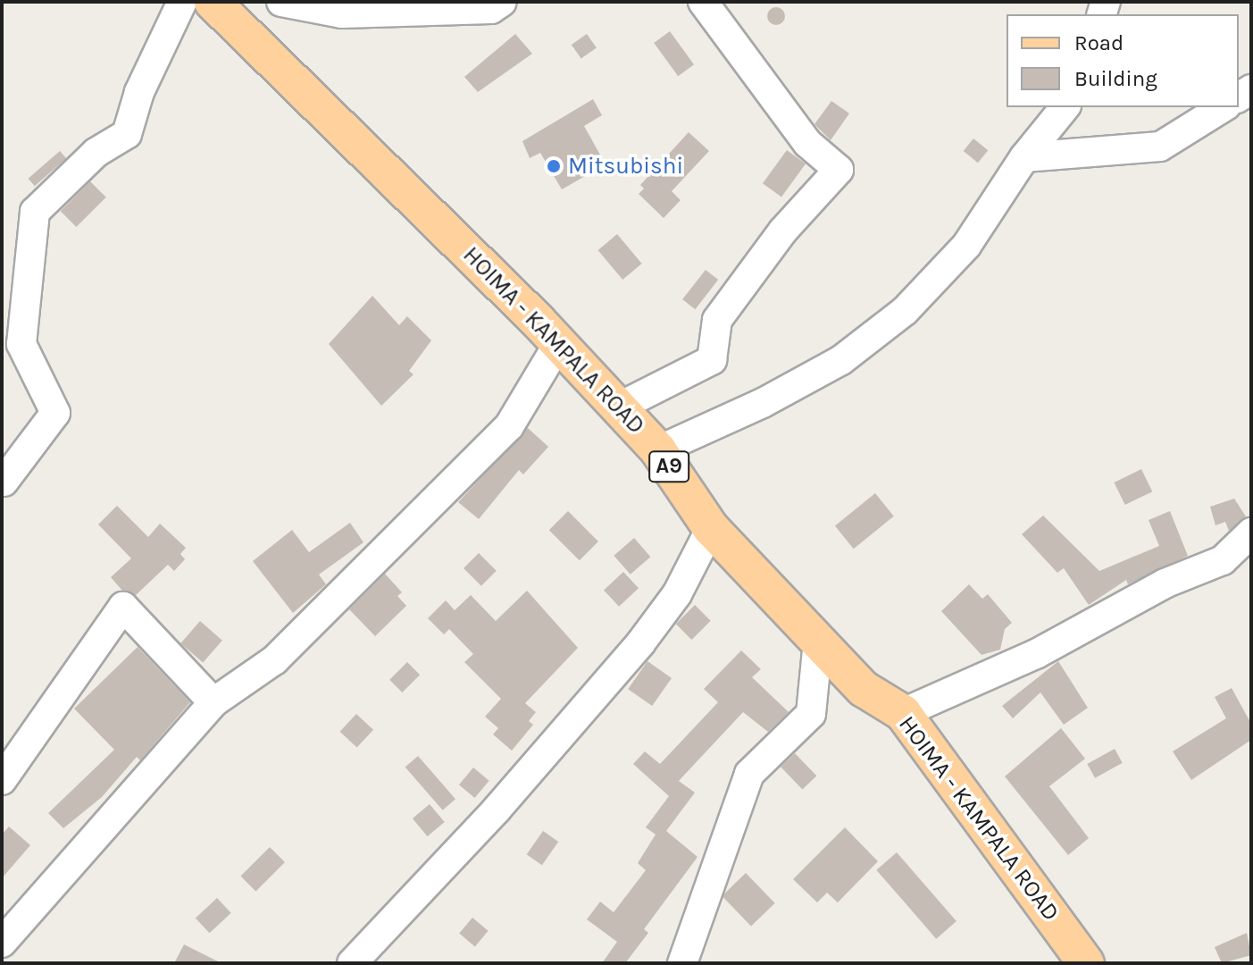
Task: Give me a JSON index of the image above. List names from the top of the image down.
{
  "streets": {
    "main road": ["HOIMA - KAMPALA ROAD", "A9"]
  },
  "places": ["Mitsubishi"],
  "legend": ["Road", "Building"]
}
